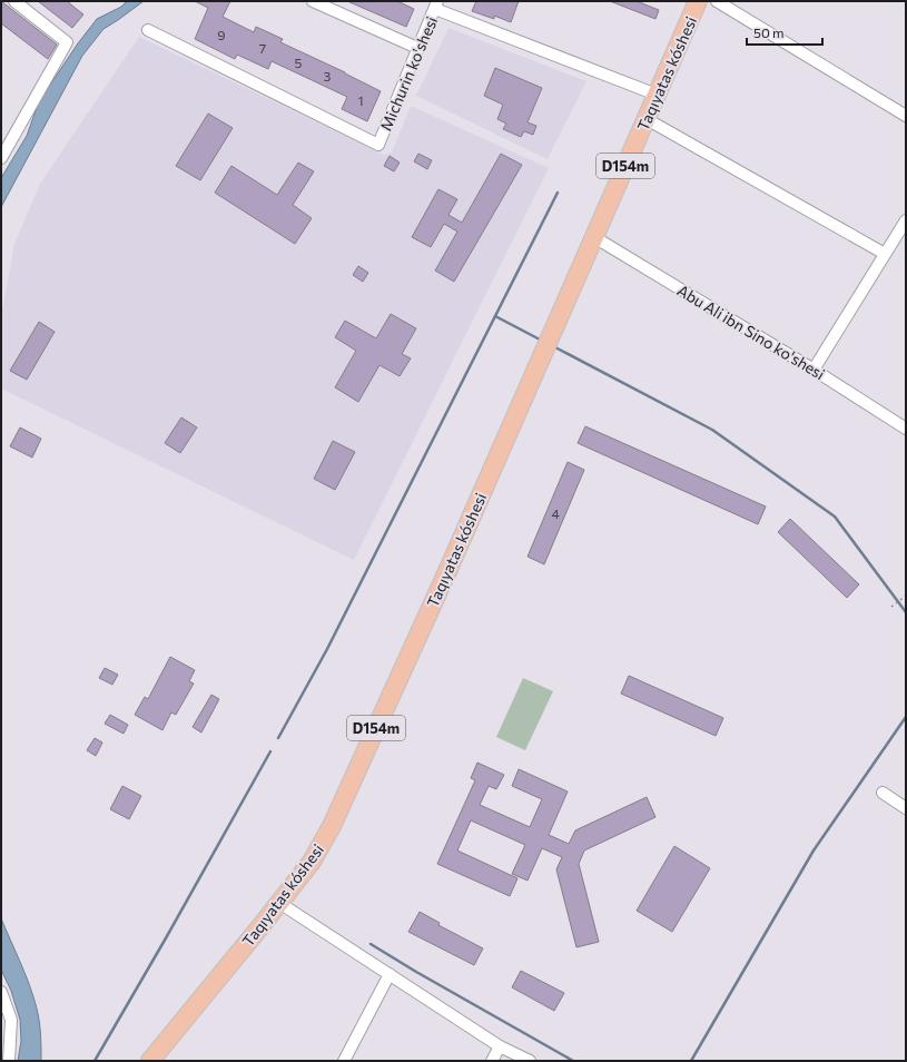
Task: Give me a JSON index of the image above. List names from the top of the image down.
{
  "streets": {
    "main road": ["Taqıyatas kóshesi", "D154m"],
    "street": ["Michurin ko'shesi", "Abu Ali ibn Sino ko'shesi"]
  },
  "crossings": [
    ["Taqıyatas kóshesi", "Abu Ali ibn Sino ko'shesi"]
  ],
  "house_numbers": [
    "9",
    "7",
    "5",
    "3",
    "1",
    "4"
  ],
  "scale_bar": "50 m"
}
